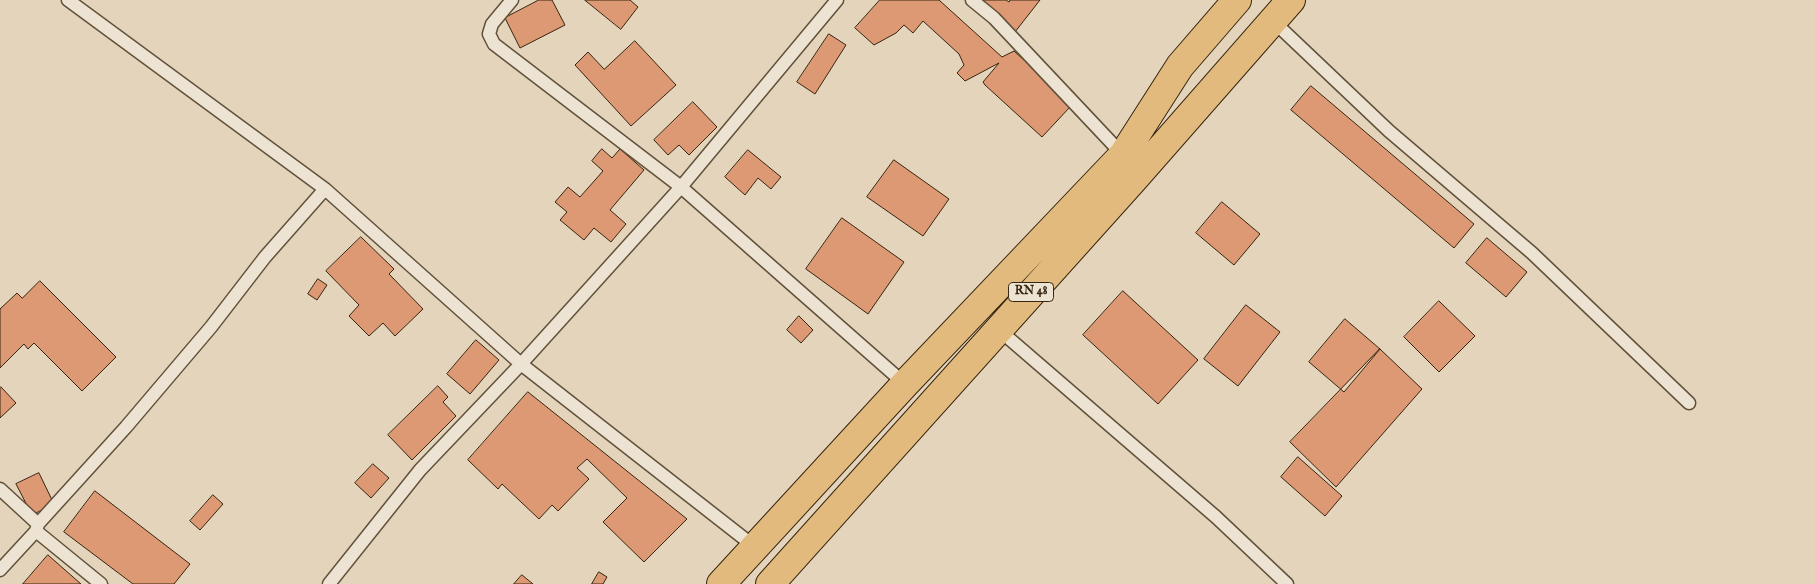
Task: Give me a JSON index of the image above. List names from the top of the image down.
{
  "streets": {
    "highway": ["RN 48"]
  }
}
